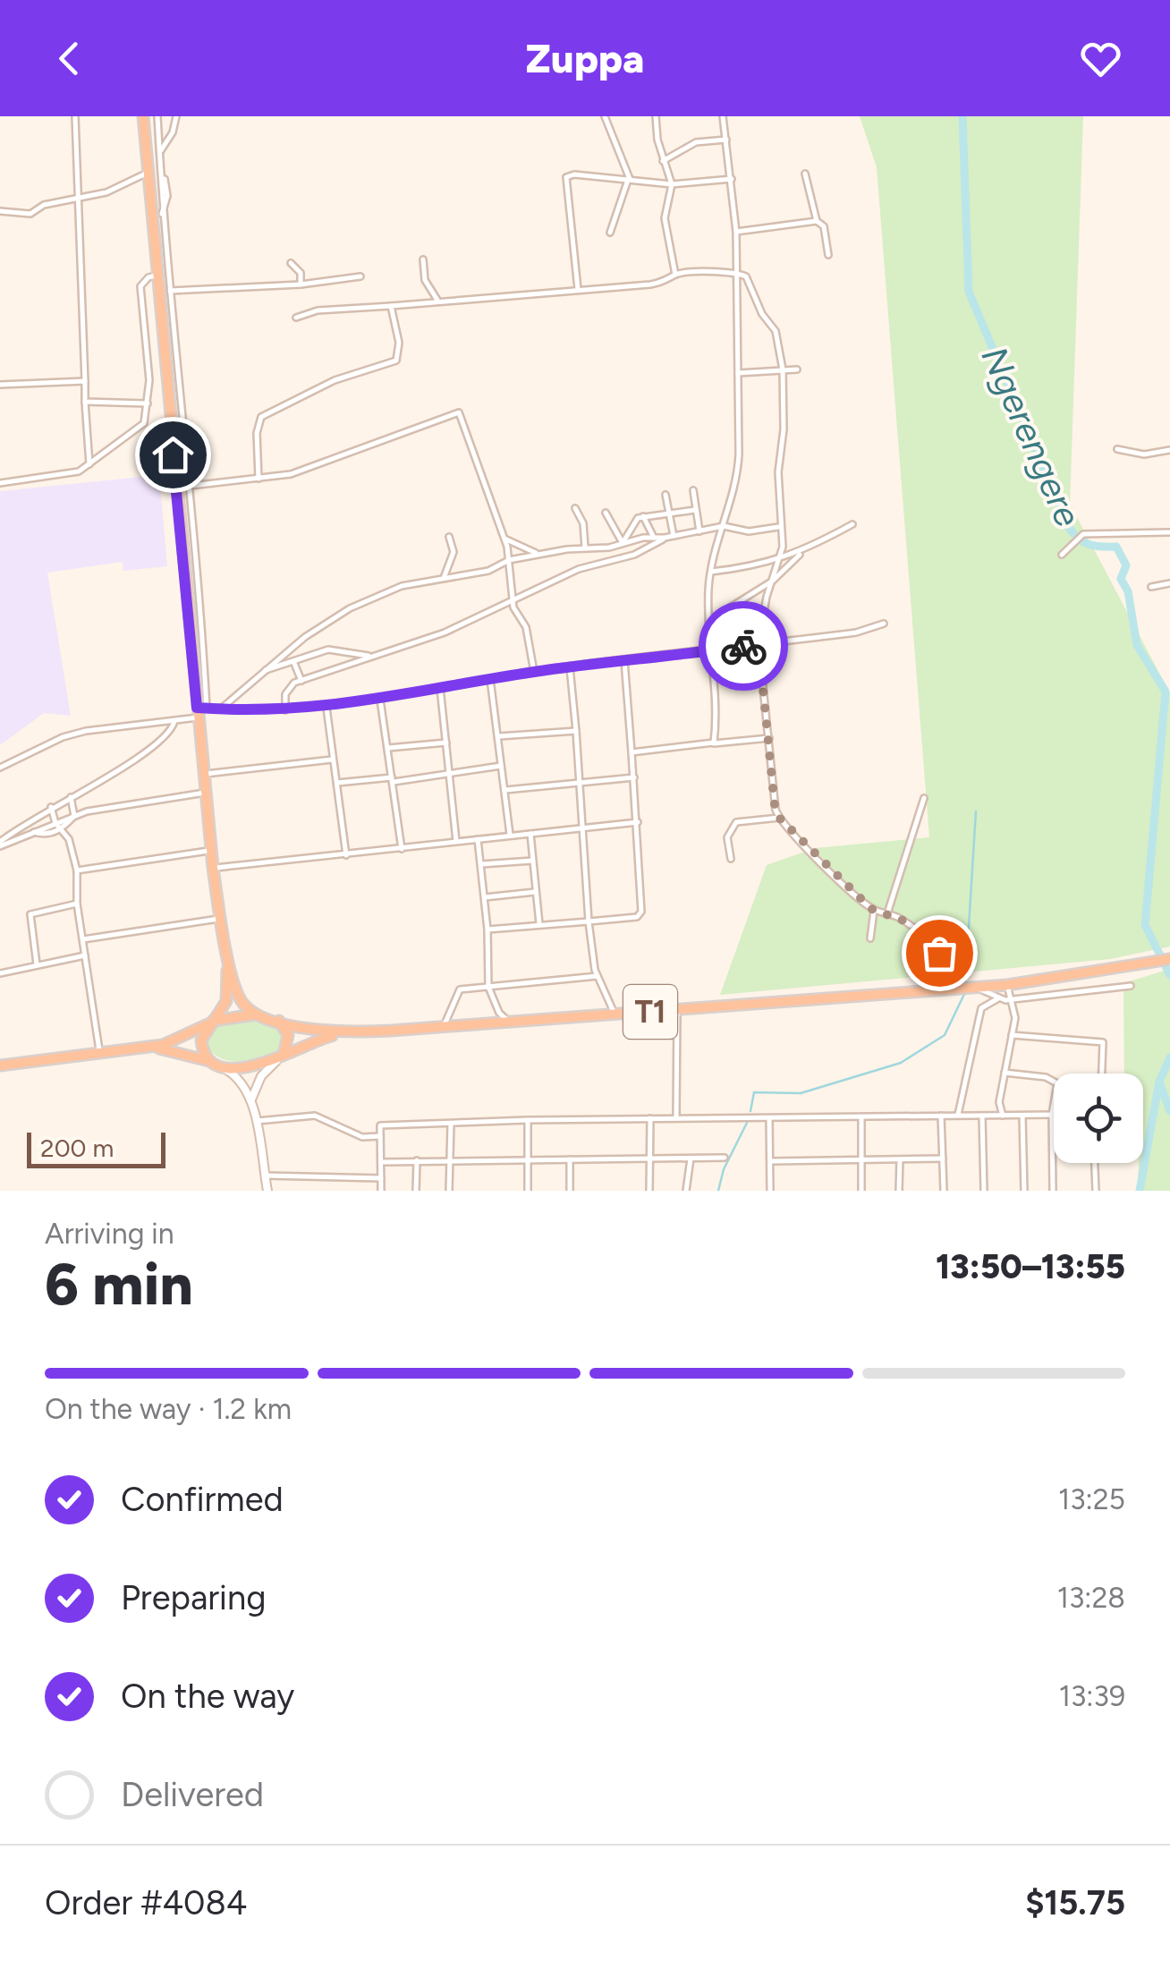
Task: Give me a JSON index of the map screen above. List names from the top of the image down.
{
  "streets": {
    "highway": ["T1"]
  },
  "water": ["Ngerengere"],
  "scale_bar": "200 m",
  "page": {
    "header": "Zuppa",
    "scale": "200 m",
    "heading": ["6 min", "Arriving in", "13:50–13:55"],
    "panel": ["Order #4084", "$15.75"],
    "bar": "On the way · 1.2 km",
    "list": [
      ["Confirmed", "13:25"],
      ["Preparing", "13:28"],
      ["On the way", "13:39"],
      "Delivered"
    ]
  }
}
